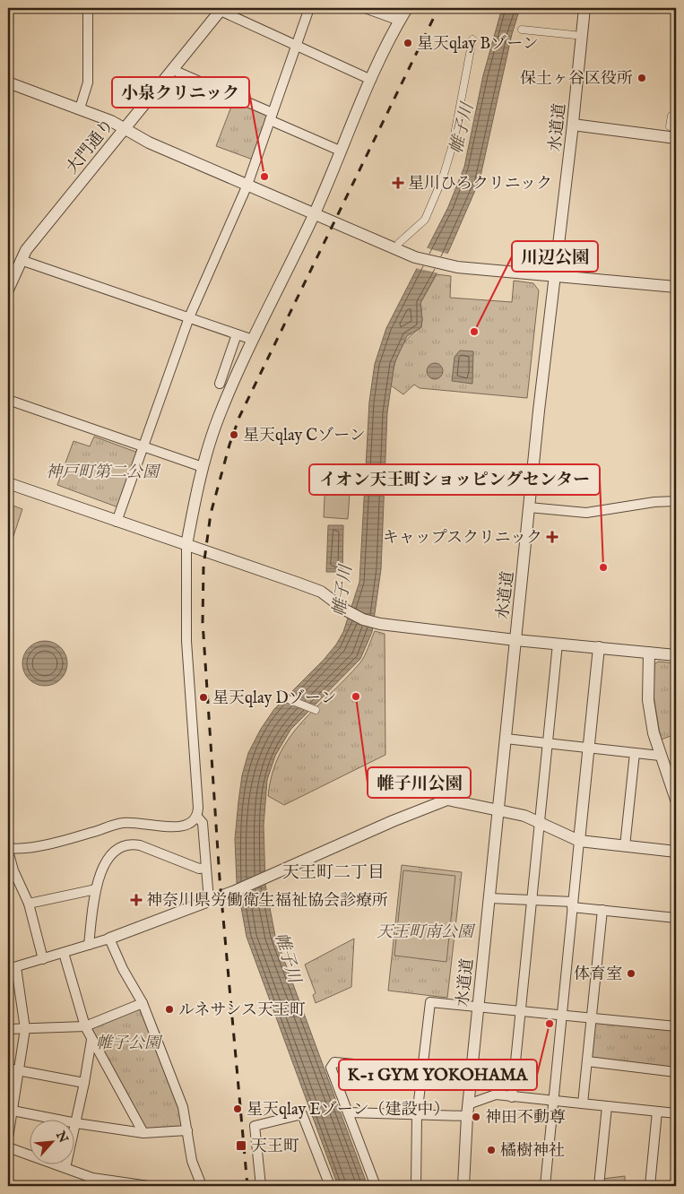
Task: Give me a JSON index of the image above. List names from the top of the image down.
{
  "streets": {
    "street": ["水道道", "大門通り"]
  },
  "districts": ["天王町二丁目"],
  "water": ["帷子川"],
  "parks": ["神戸町第二公園", "天王町南公園", "帷子公園"],
  "places": {
    "other": [
      "星天qlay Bゾーン",
      "保土ヶ谷区役所",
      "小泉クリニック",
      "川辺公園",
      "星天qlay Cゾーン",
      "イオン天王町ショッピングセンター",
      "帷子川公園",
      "星天qlay Dゾーン",
      "体育室",
      "ルネサンス天王町",
      "K-1 GYM YOKOHAMA",
      "星天qlay Eゾーン（建設中）",
      "神田不動尊",
      "橘樹神社"
    ],
    "health": ["星川ひろクリニック", "キャップスクリニック", "神奈川県労働衛生福祉協会診療所"],
    "transit": ["天王町"]
  },
  "north": "top right"
}
